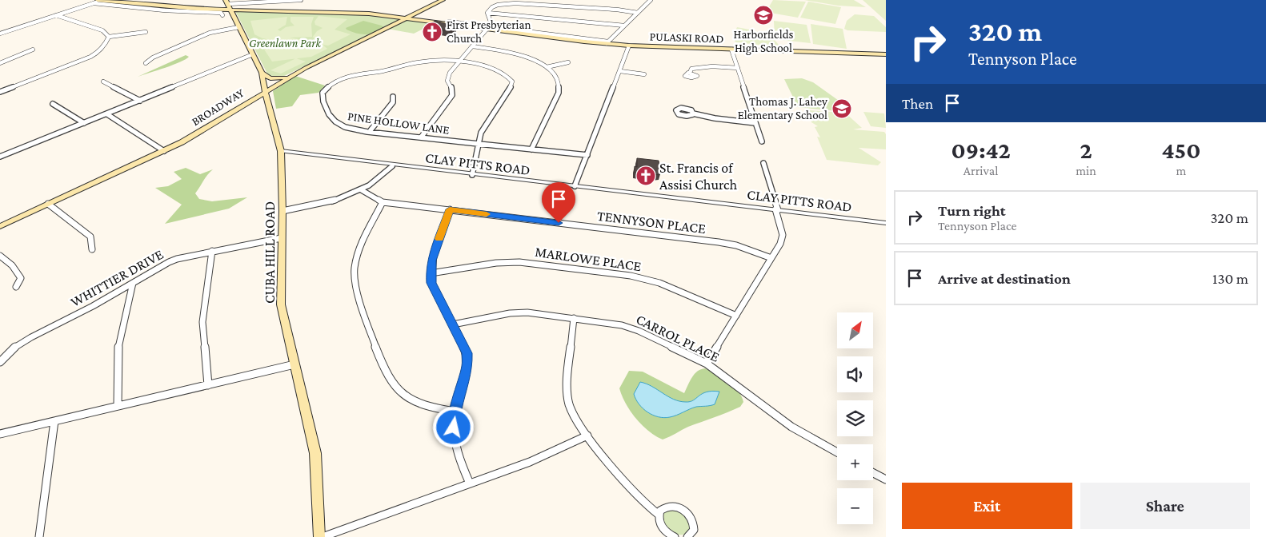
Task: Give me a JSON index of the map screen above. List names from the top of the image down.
{
  "streets": {
    "main road": ["PULASKI ROAD", "BROADWAY", "CUBA HILL ROAD"],
    "street": [
      "PINE HOLLOW LANE",
      "CLAY PITTS ROAD",
      "TENNYSON PLACE",
      "MARLOWE PLACE",
      "WHITTIER DRIVE",
      "CARROL PLACE"
    ]
  },
  "crossings": [
    ["PULASKI ROAD", "BROADWAY"],
    ["PULASKI ROAD", "CUBA HILL ROAD"],
    ["BROADWAY", "CUBA HILL ROAD"],
    ["CLAY PITTS ROAD", "CUBA HILL ROAD"],
    ["CUBA HILL ROAD", "WHITTIER DRIVE"]
  ],
  "parks": ["Greenlawn Park"],
  "places": {
    "school or university": ["Harborfields High School", "Thomas J. Lahey Elementary School"],
    "church": ["First Presbyterian Church", "St. Francis of Assisi Church"]
  },
  "north": "top right",
  "page": {
    "turn": ["320 m", "Tennyson Place"],
    "then": "Then",
    "eta": [
      "09:42",
      "Arrival",
      "2",
      "min",
      "450",
      "m"
    ],
    "list": [
      {
        "name": "Turn right",
        "note": "Tennyson Place",
        "value": "320 m"
      },
      {
        "name": "Arrive at destination",
        "value": "130 m"
      }
    ],
    "map_buttons": ["+", "−"],
    "buttons": ["Exit", "Share"]
  }
}
